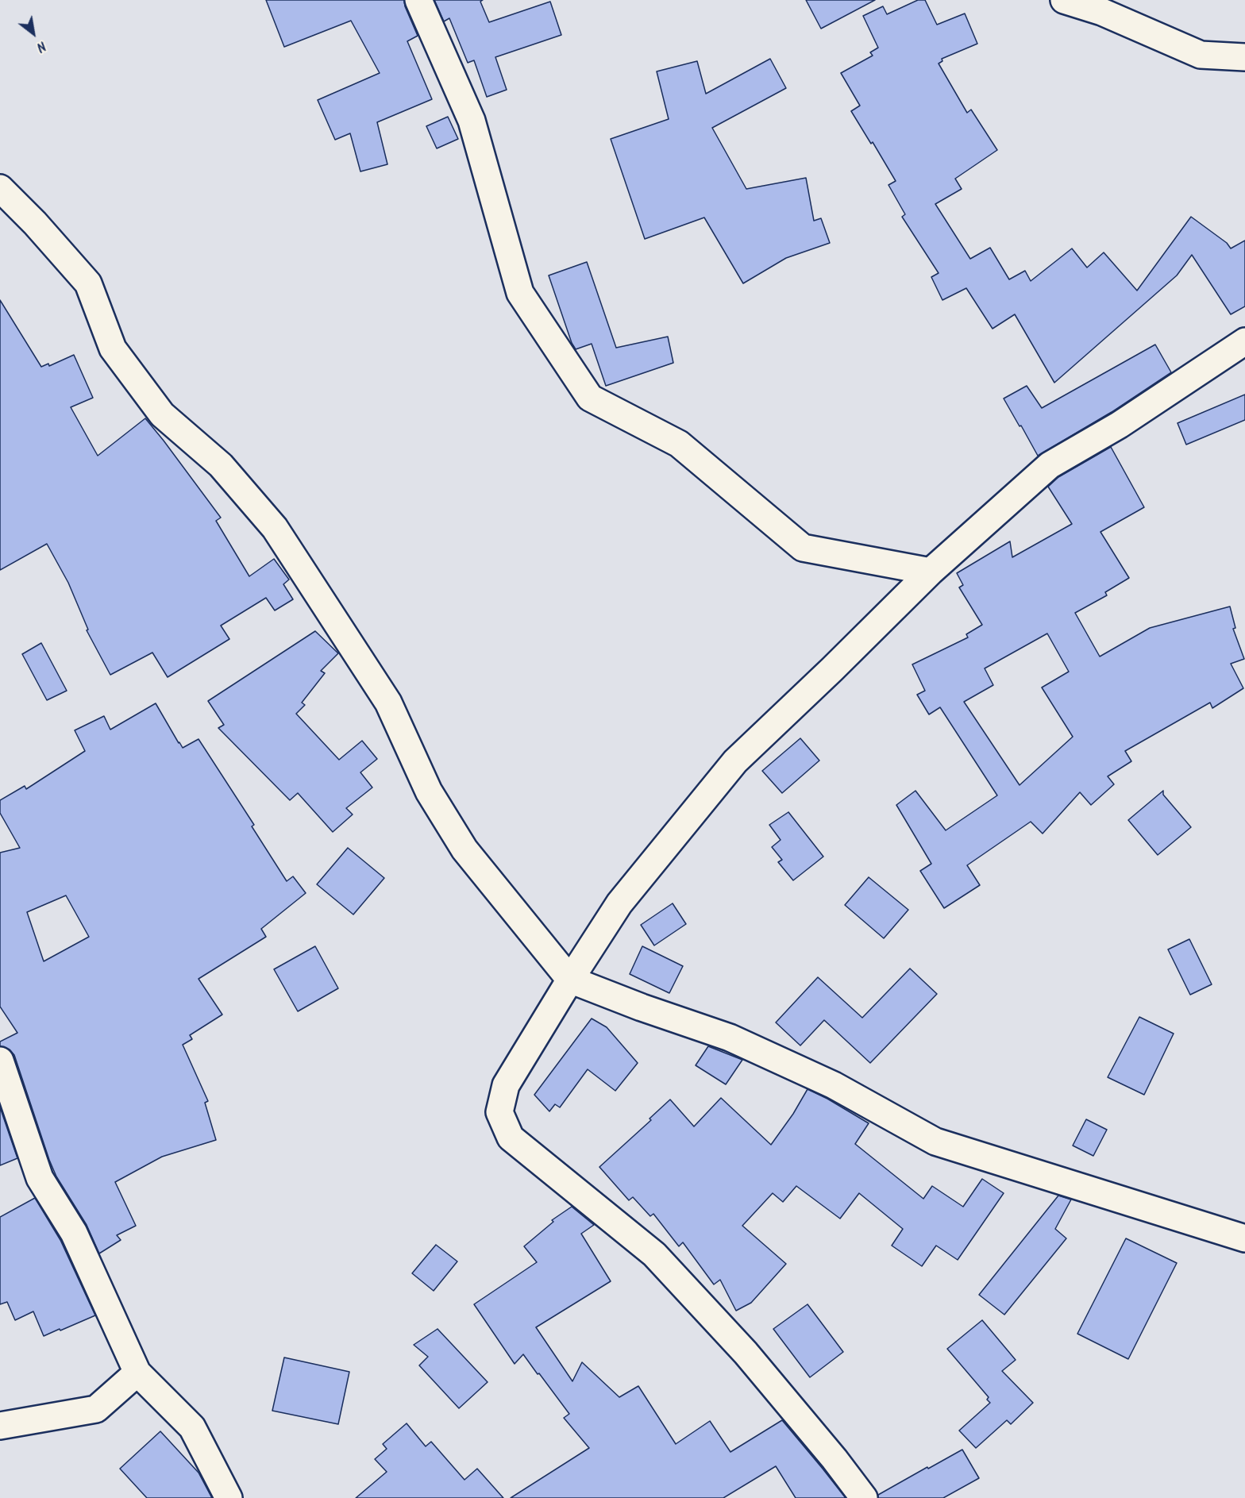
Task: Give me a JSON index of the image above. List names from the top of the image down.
{
  "north": "bottom right"
}
